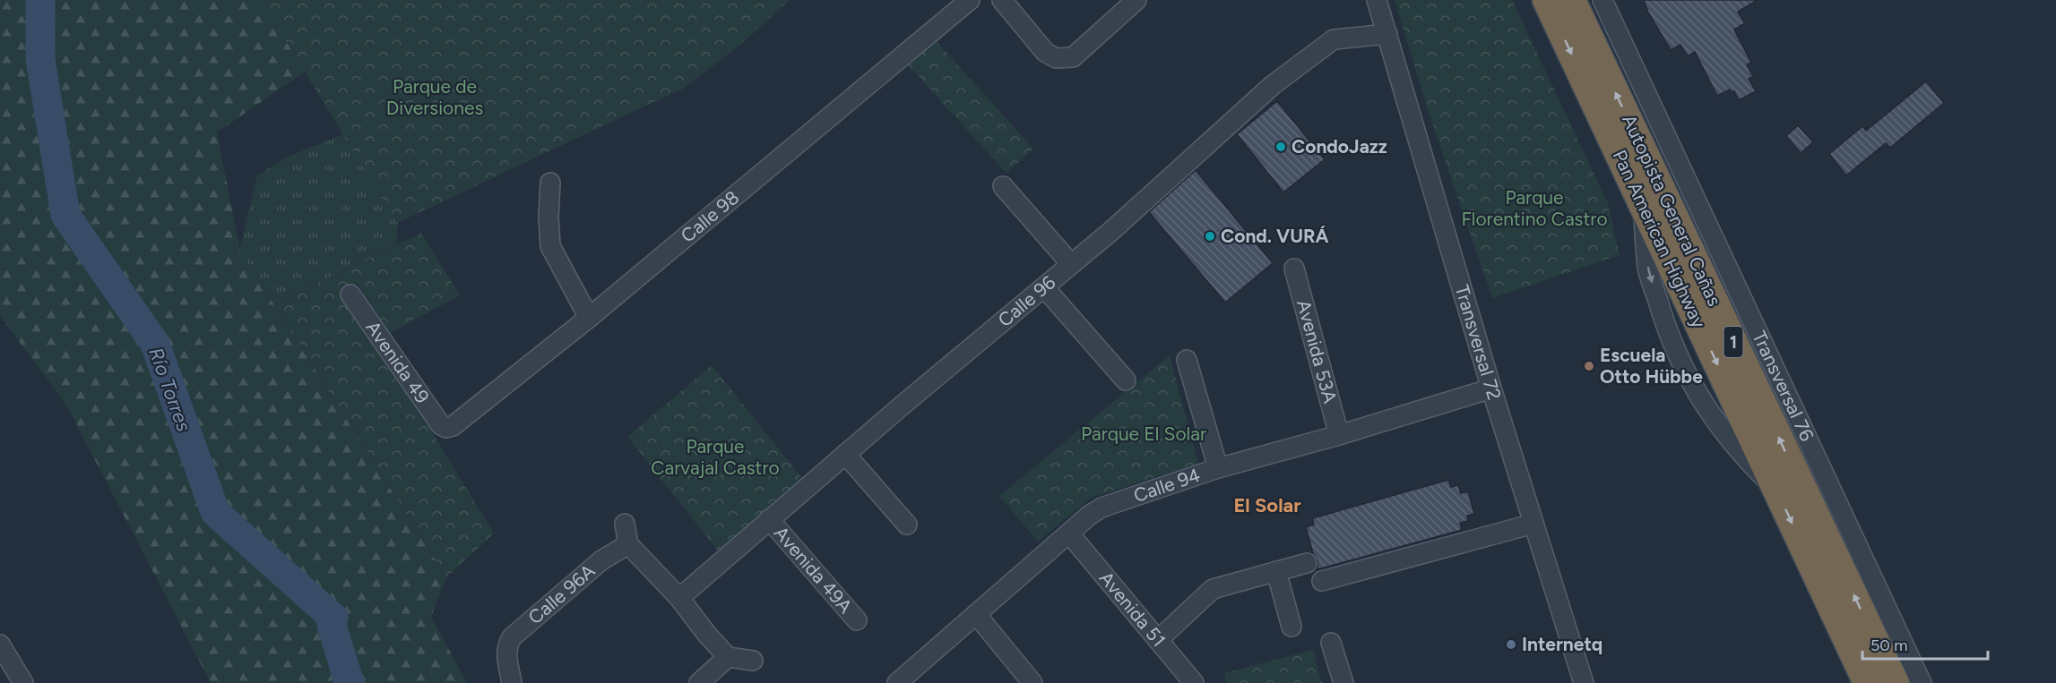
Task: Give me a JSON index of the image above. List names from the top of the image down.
{
  "streets": {
    "highway": ["Autopista General Cañas", "Pan American Highway", "1"],
    "street": [
      "Calle 98",
      "Calle 96",
      "Transversal 72",
      "Avenida 53A",
      "Avenida 49",
      "Transversal 76",
      "Calle 94",
      "Avenida 49A",
      "Calle 96A",
      "Avenida 51"
    ]
  },
  "crossings": [
    ["Calle 98", "Avenida 49"],
    ["Calle 96", "Transversal 72"],
    ["Calle 96", "Avenida 49A"],
    ["Transversal 72", "Calle 94"],
    ["Avenida 53A", "Calle 94"],
    ["Calle 94", "Avenida 51"]
  ],
  "one_way": ["Autopista General Cañas", "Pan American Highway"],
  "districts": ["El Solar"],
  "water": ["Río Torres"],
  "parks": [
    "Parque de Diversiones",
    "Parque Florentino Castro",
    "Parque El Solar",
    "Parque Carvajal Castro"
  ],
  "places": [
    "CondoJazz",
    "Cond. VURÁ",
    "Escuela Otto Hübbe",
    "Internetq"
  ],
  "scale_bar": "50 m"
}
